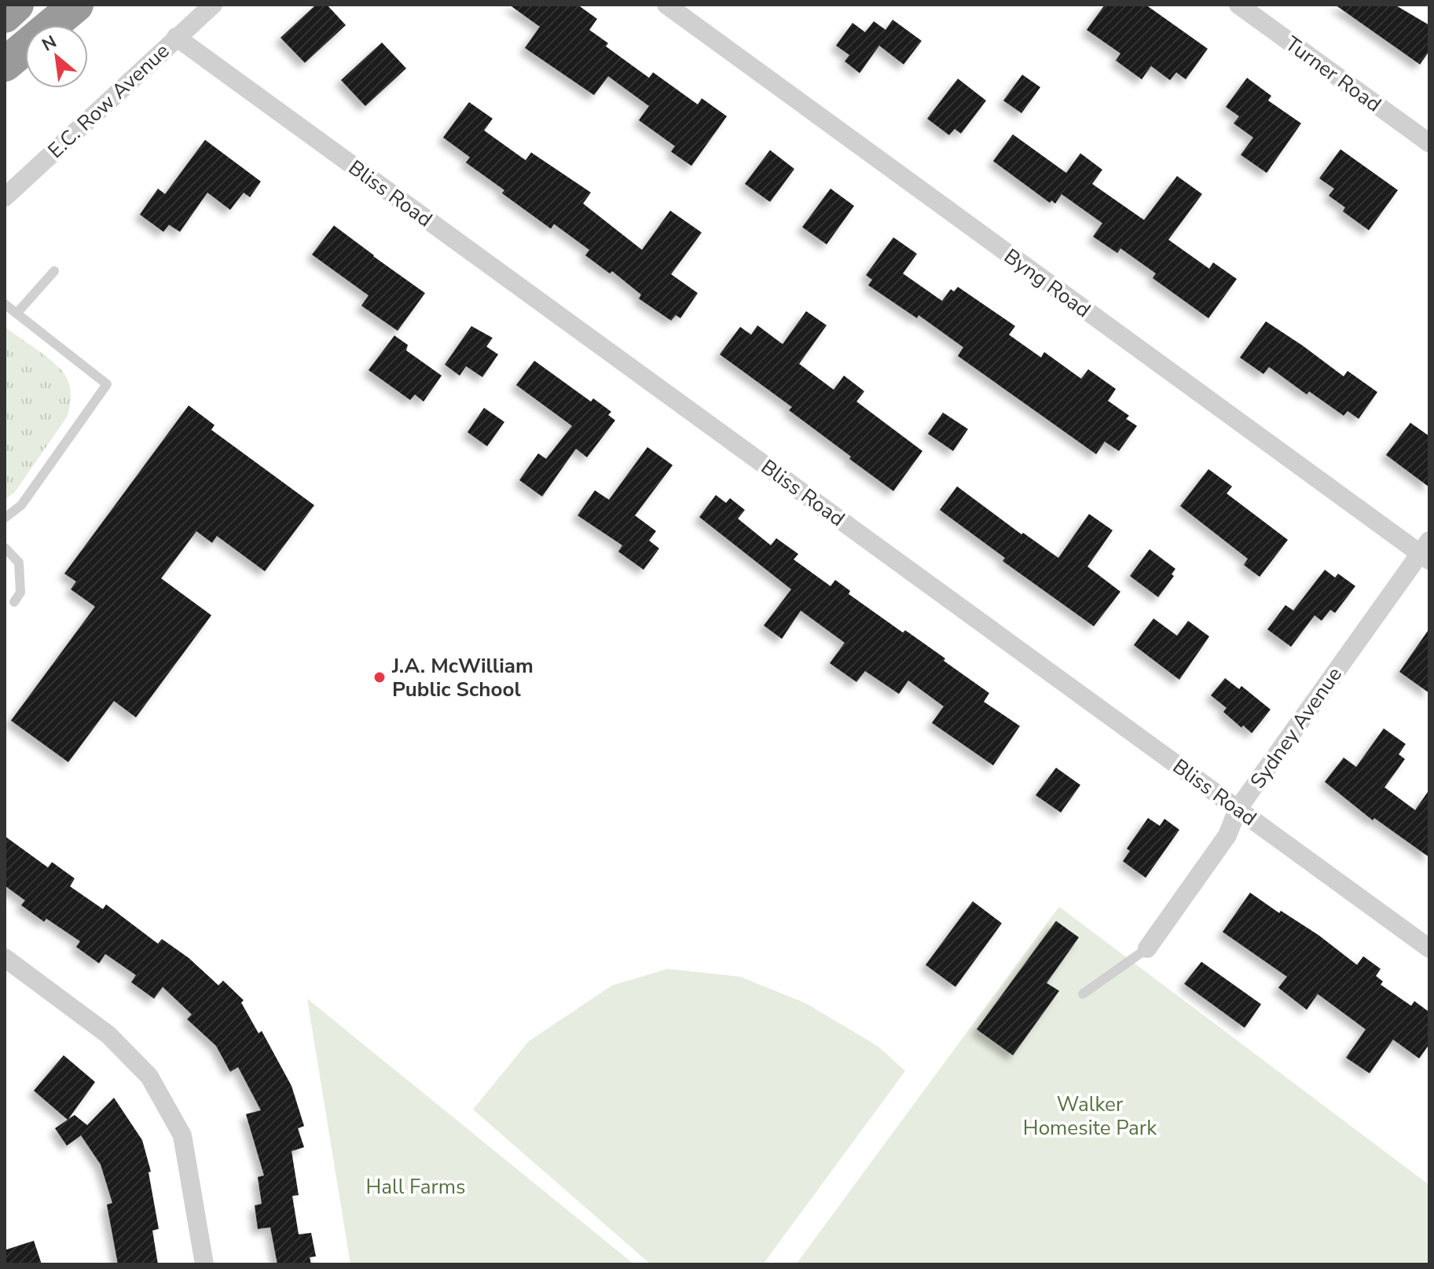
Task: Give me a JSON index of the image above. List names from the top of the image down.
{
  "streets": {
    "street": [
      "Turner Road",
      "E.C. Row Avenue",
      "Bliss Road",
      "Byng Road",
      "Sydney Avenue"
    ]
  },
  "crossings": [
    ["E.C. Row Avenue", "Bliss Road"],
    ["Bliss Road", "Sydney Avenue"],
    ["Byng Road", "Sydney Avenue"]
  ],
  "parks": ["Walker Homesite Park", "Hall Farms"],
  "places": ["J.A. McWilliam Public School"],
  "north": "top left"
}
